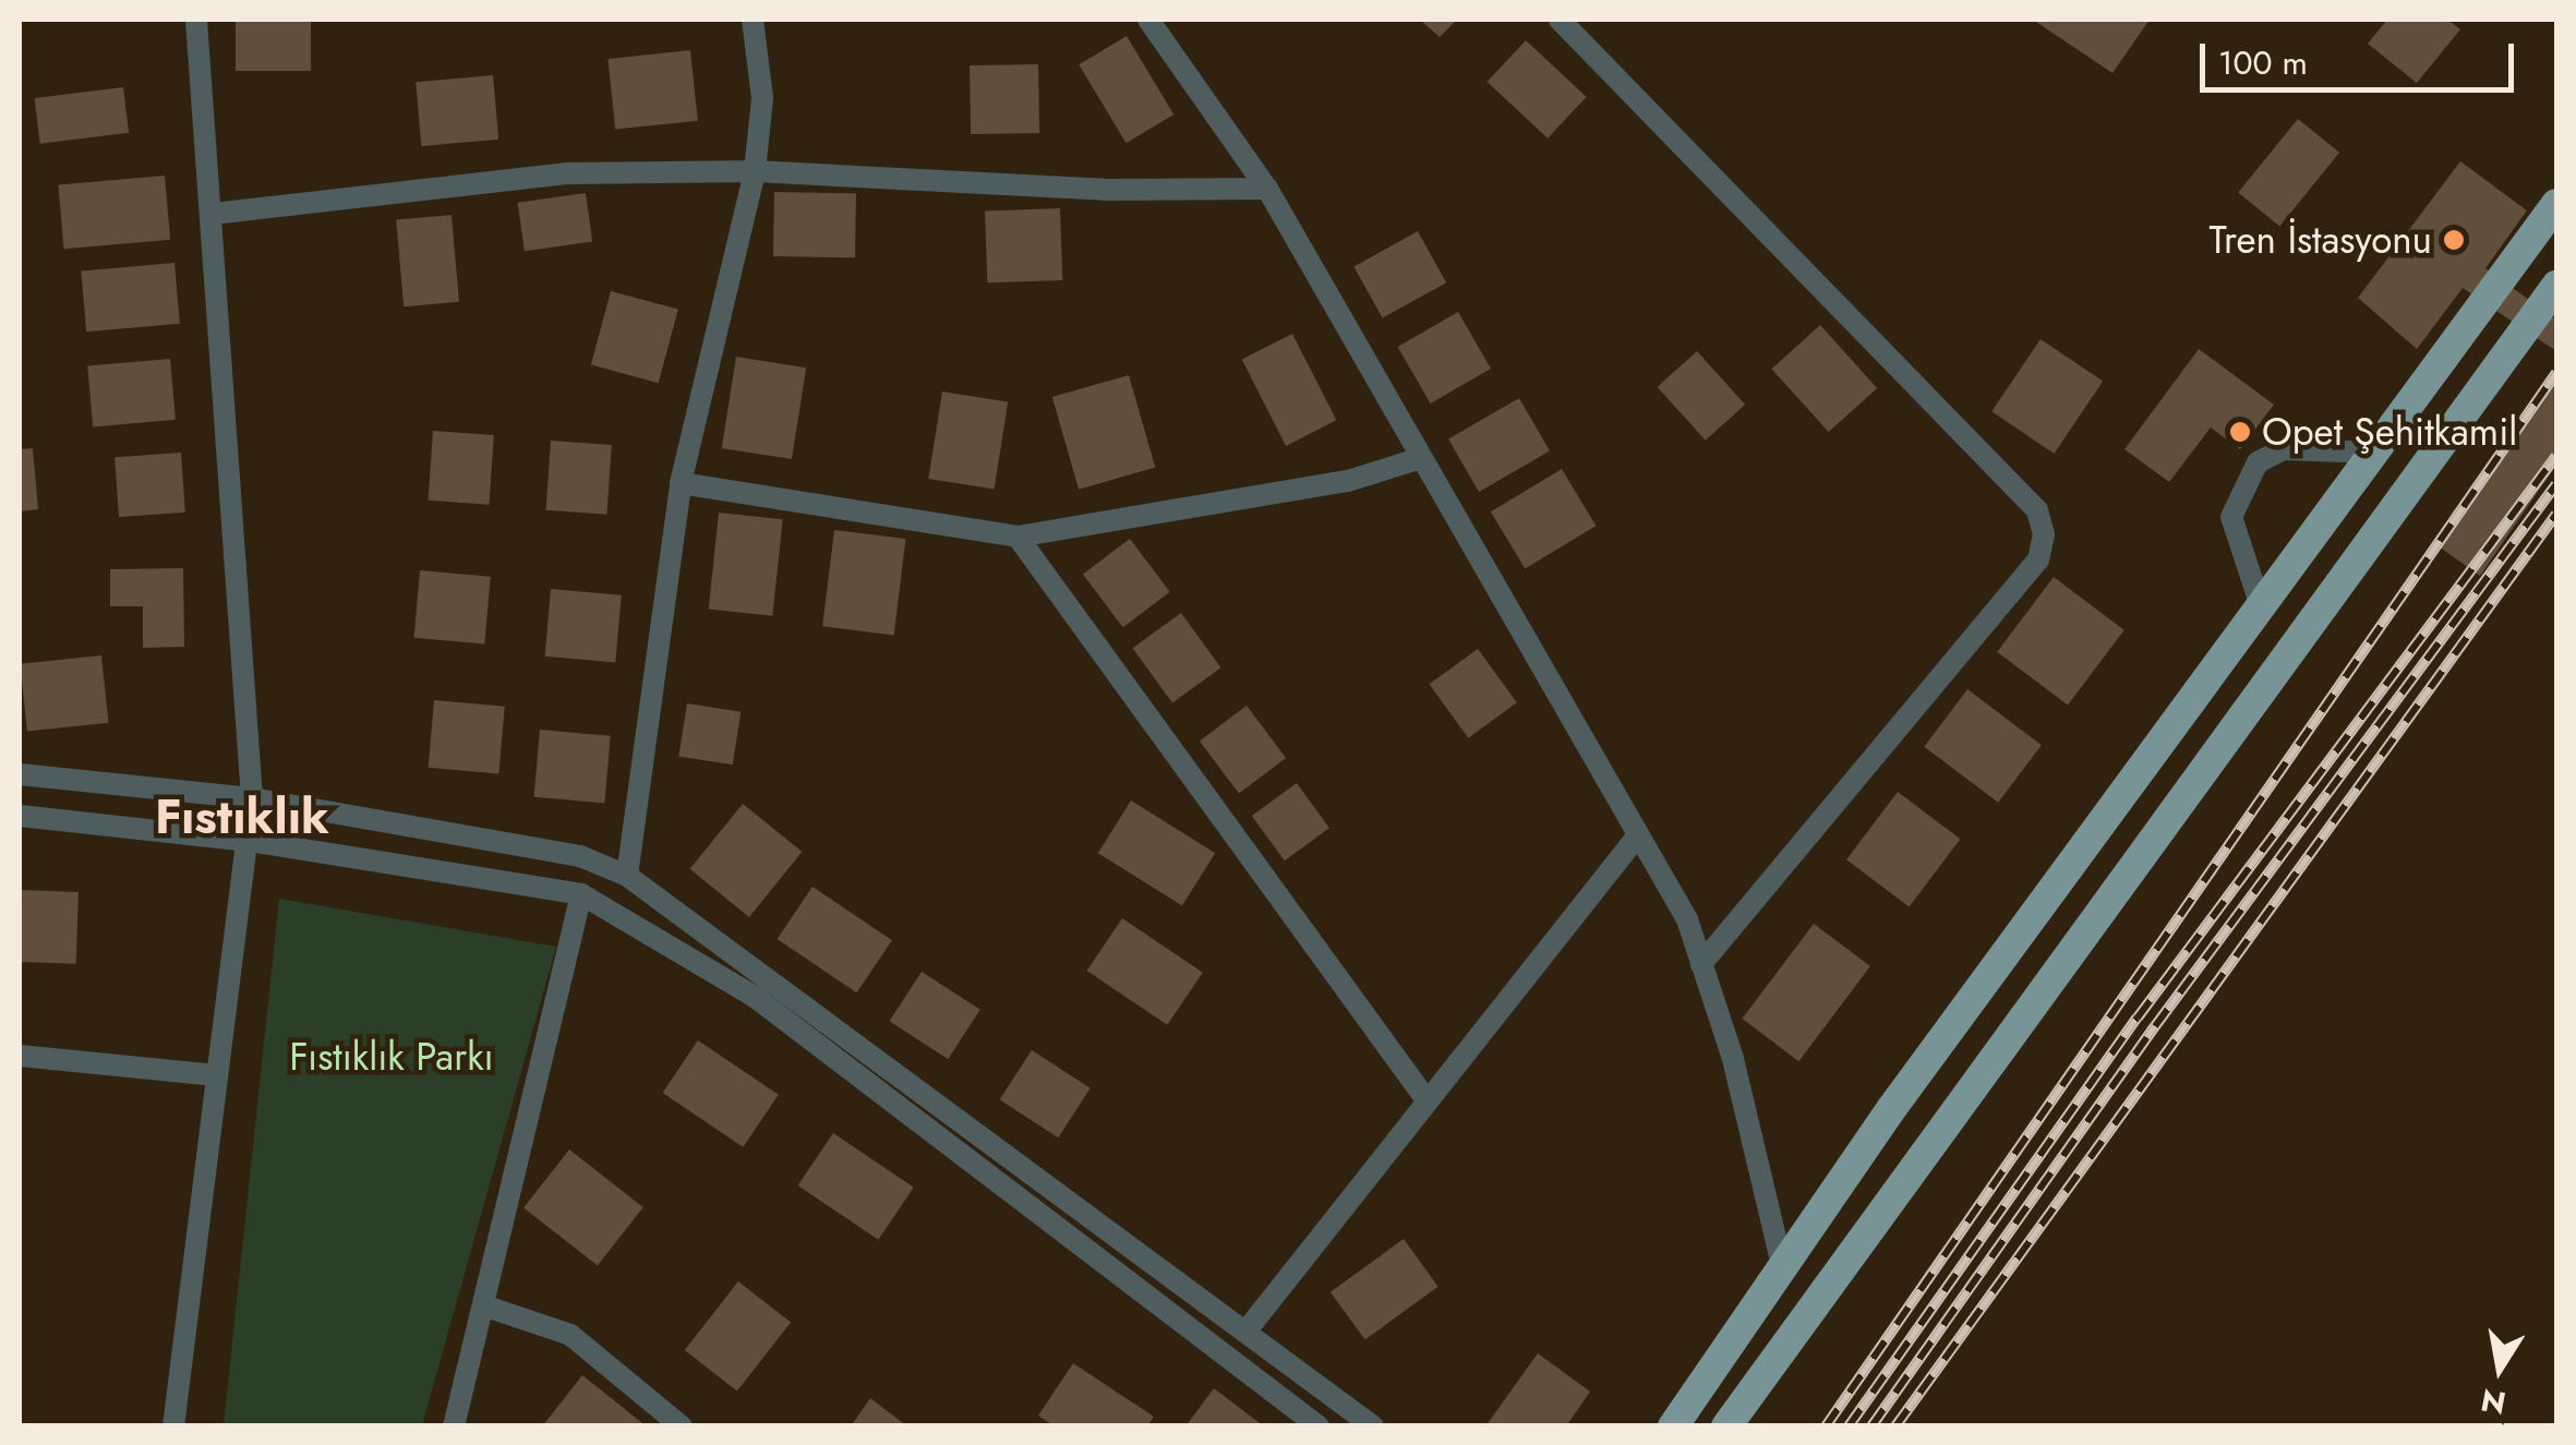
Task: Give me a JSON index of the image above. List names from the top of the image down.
{
  "districts": ["Fıstıklık"],
  "parks": ["Fıstıklık Parkı"],
  "places": ["Tren İstasyonu", "Opet Şehitkamil"],
  "scale_bar": "100 m",
  "north": "bottom"
}
